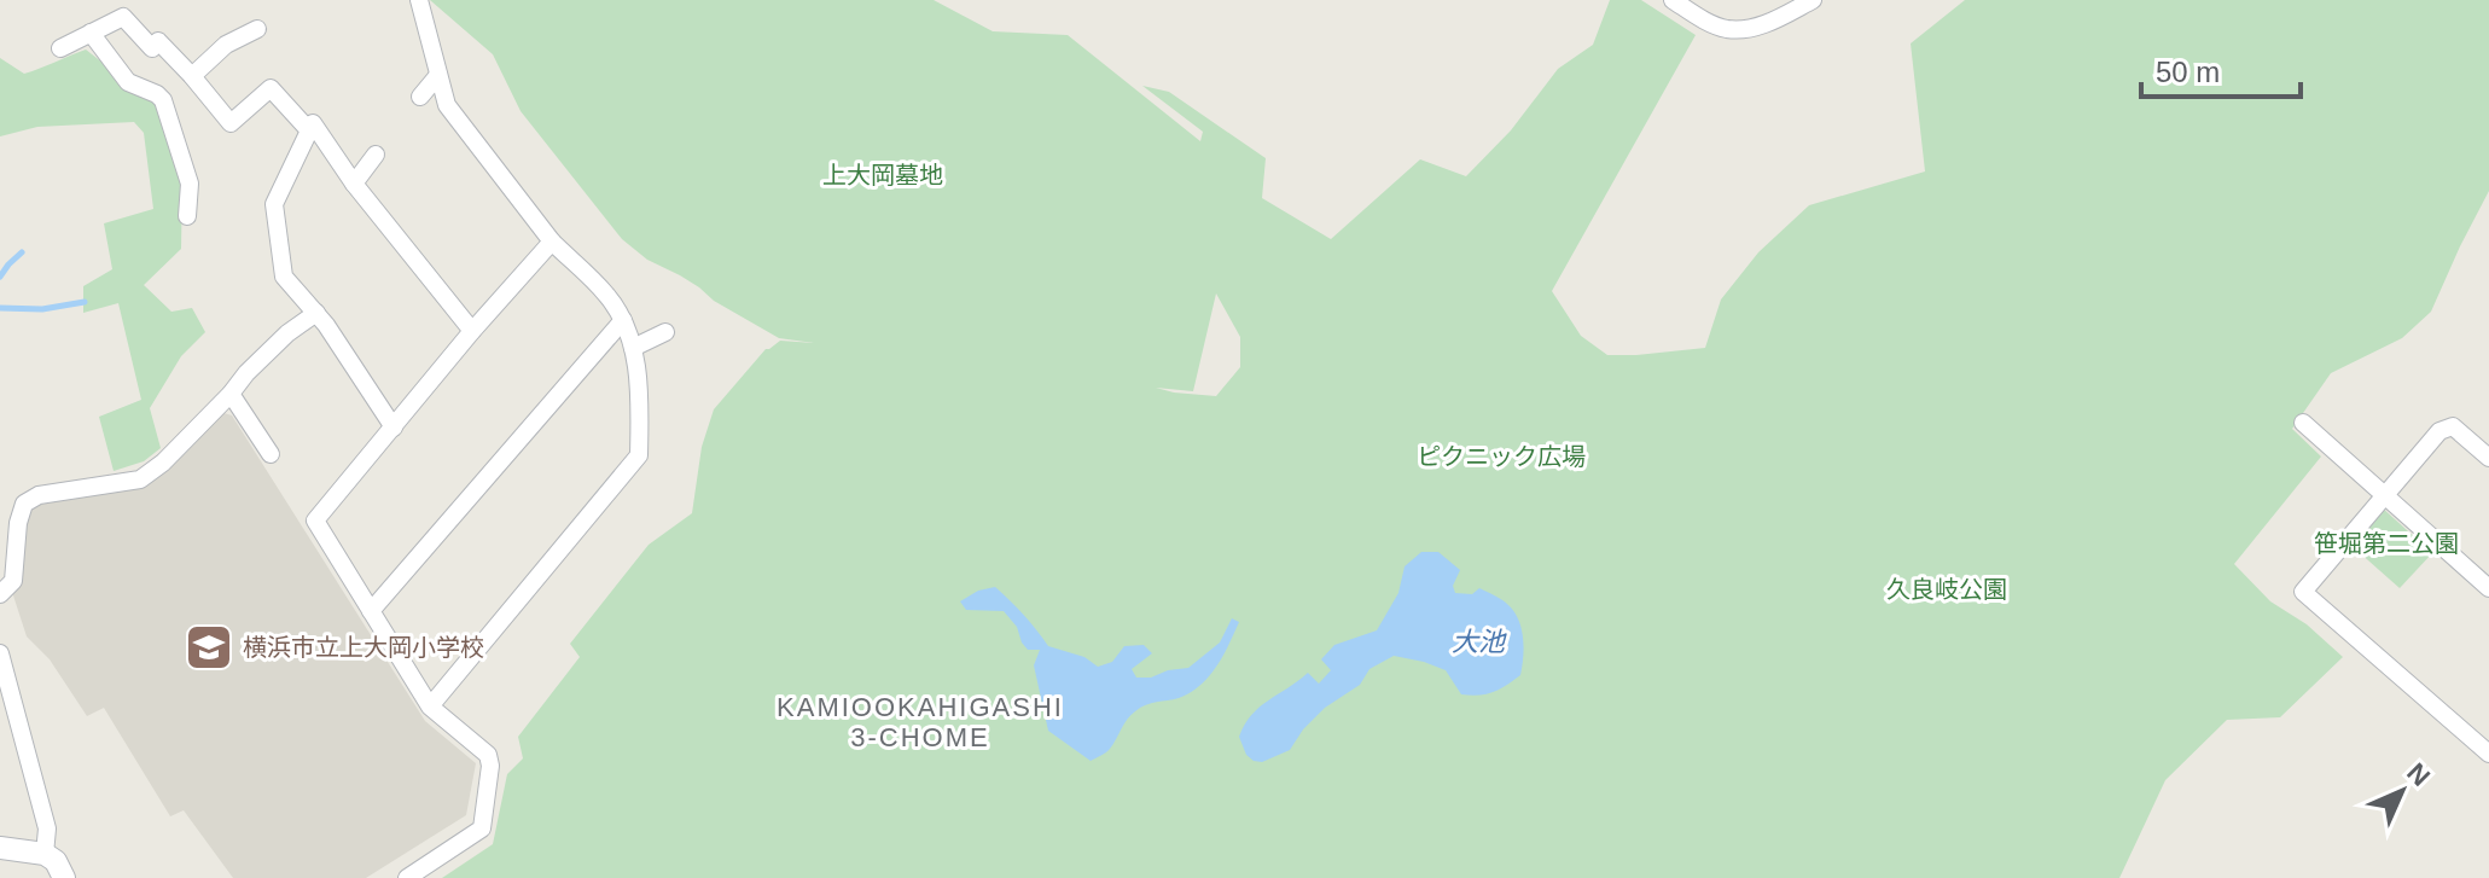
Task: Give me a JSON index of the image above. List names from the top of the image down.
{
  "districts": ["KAMIOOKAHIGASHI 3-CHOME"],
  "water": ["大池"],
  "parks": [
    "上大岡墓地",
    "ピクニック広場",
    "笹堀第二公園",
    "久良岐公園"
  ],
  "places": {
    "school or university": ["横浜市立上大岡小学校"]
  },
  "scale_bar": "50 m",
  "north": "top right"
}
